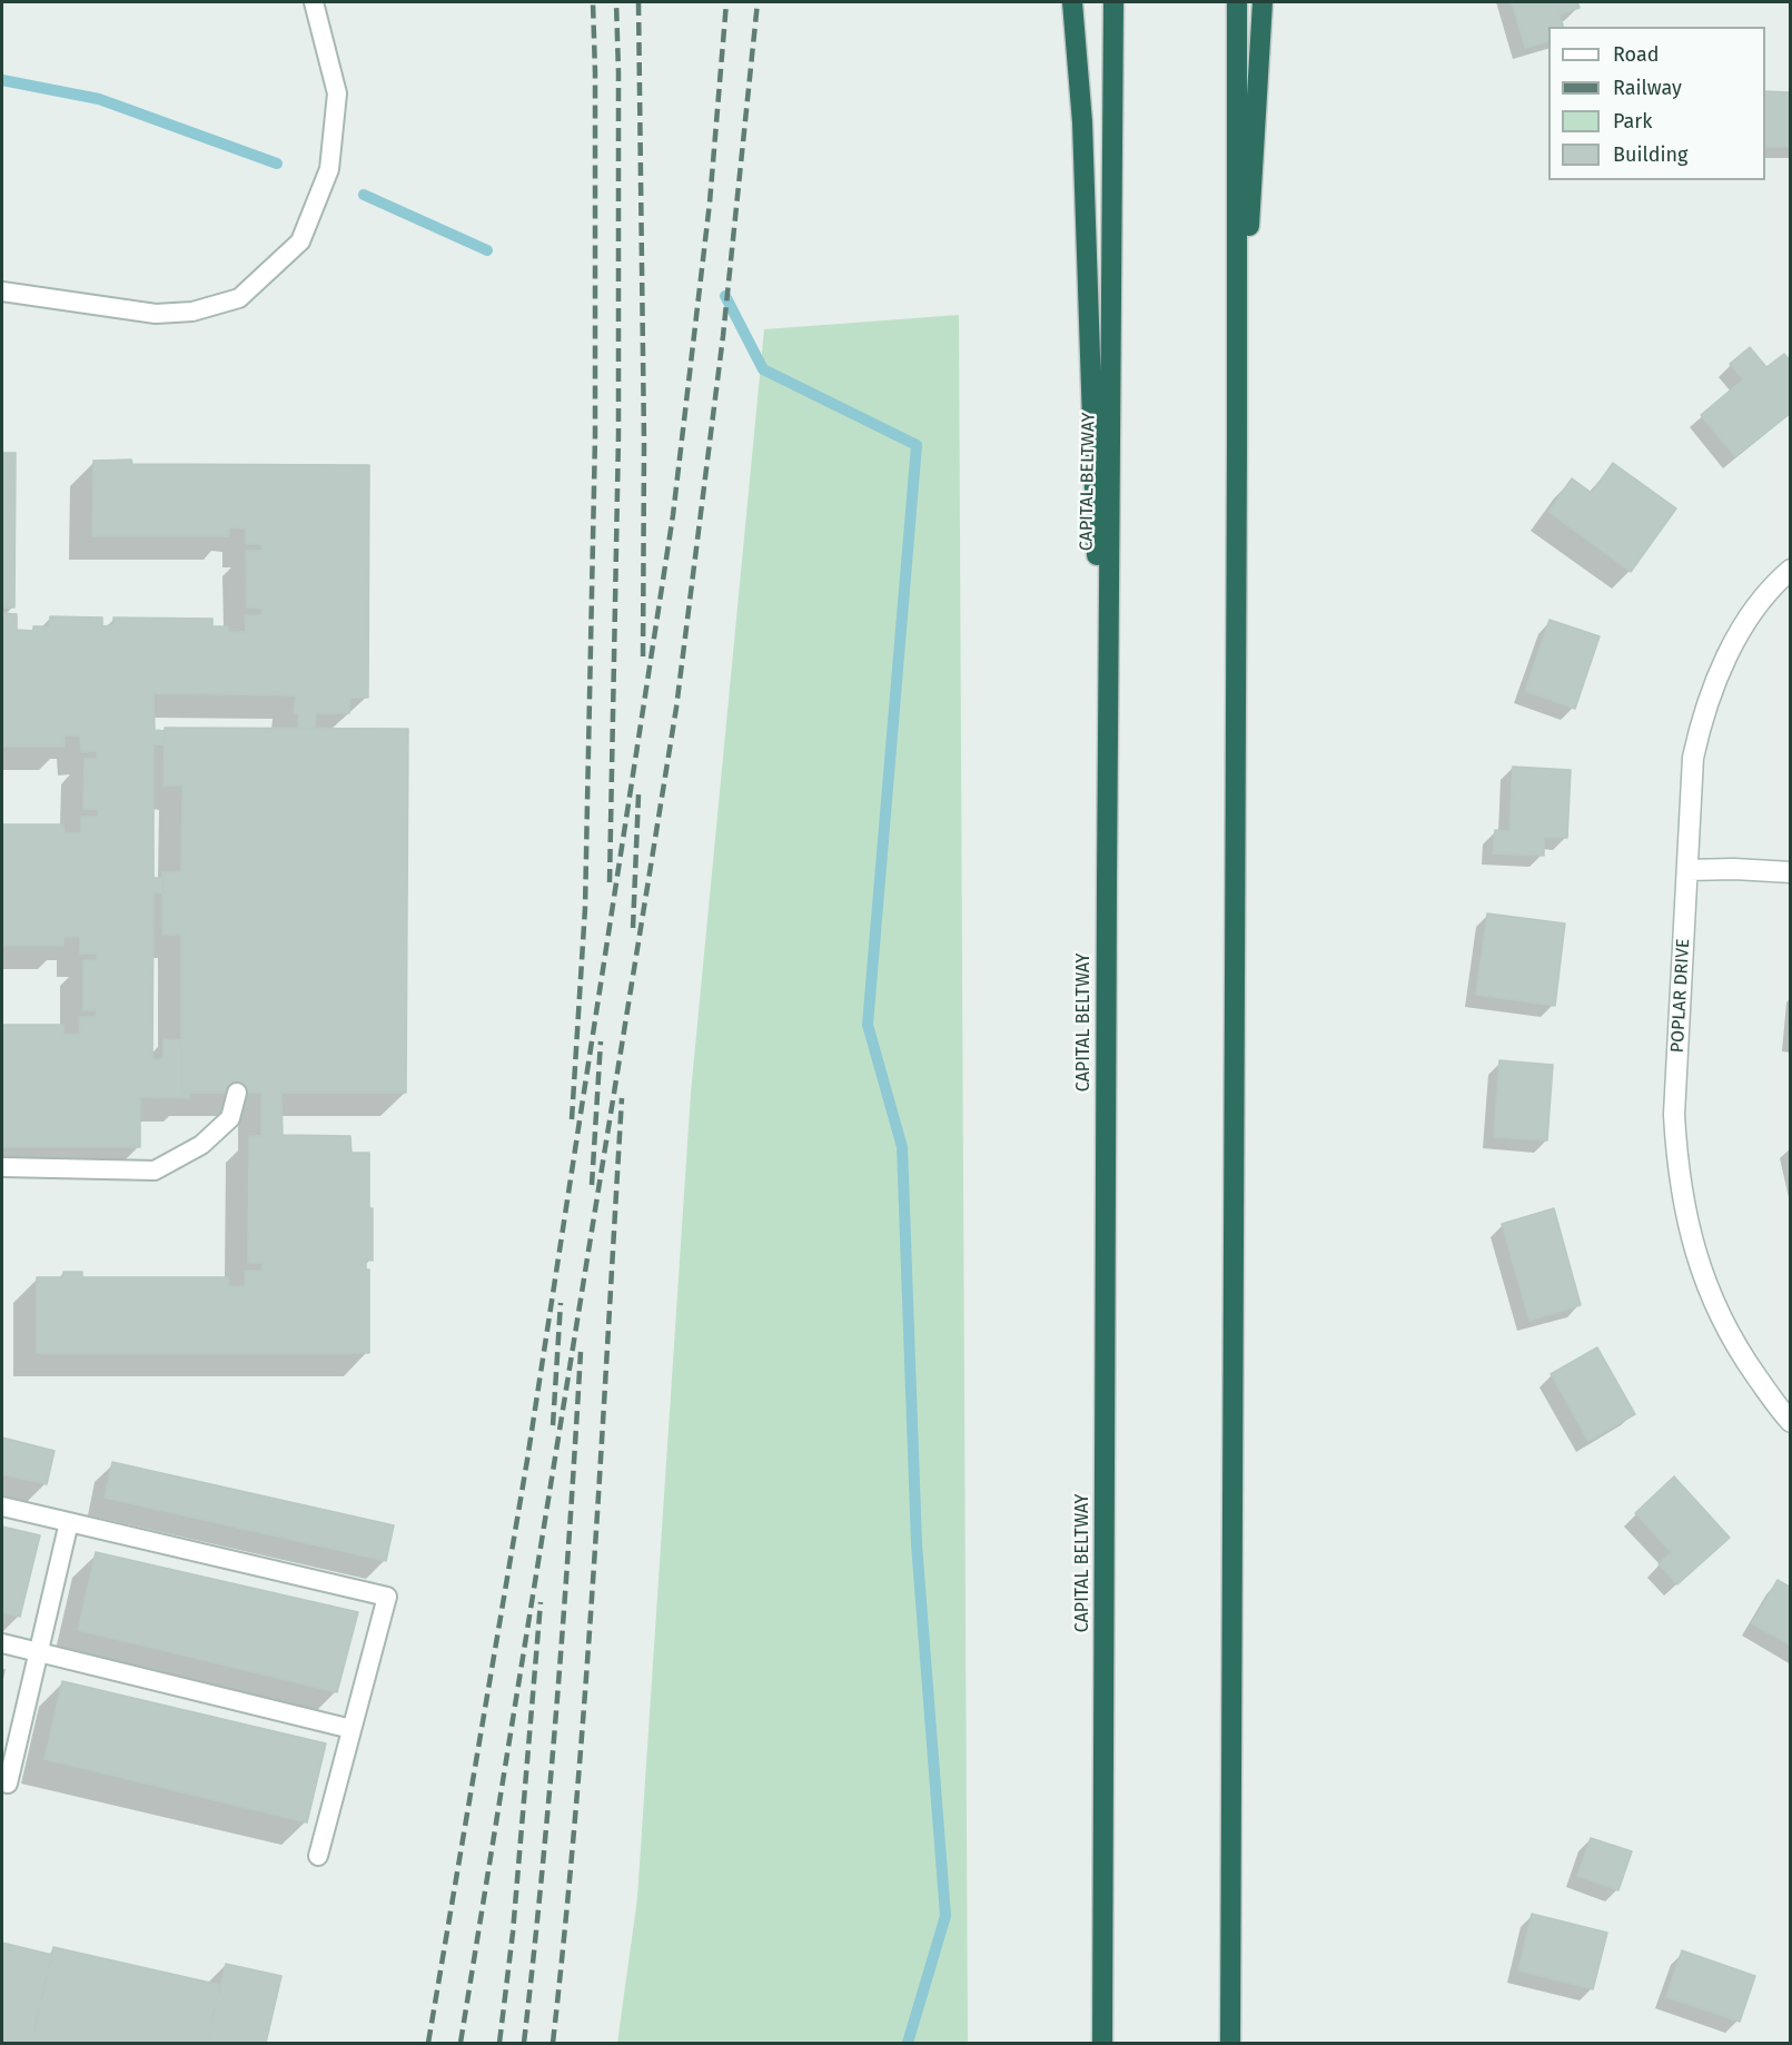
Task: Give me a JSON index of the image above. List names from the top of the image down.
{
  "streets": {
    "highway": ["CAPITAL BELTWAY"],
    "street": ["POPLAR DRIVE"]
  },
  "legend": [
    "Road",
    "Railway",
    "Park",
    "Building"
  ]
}
